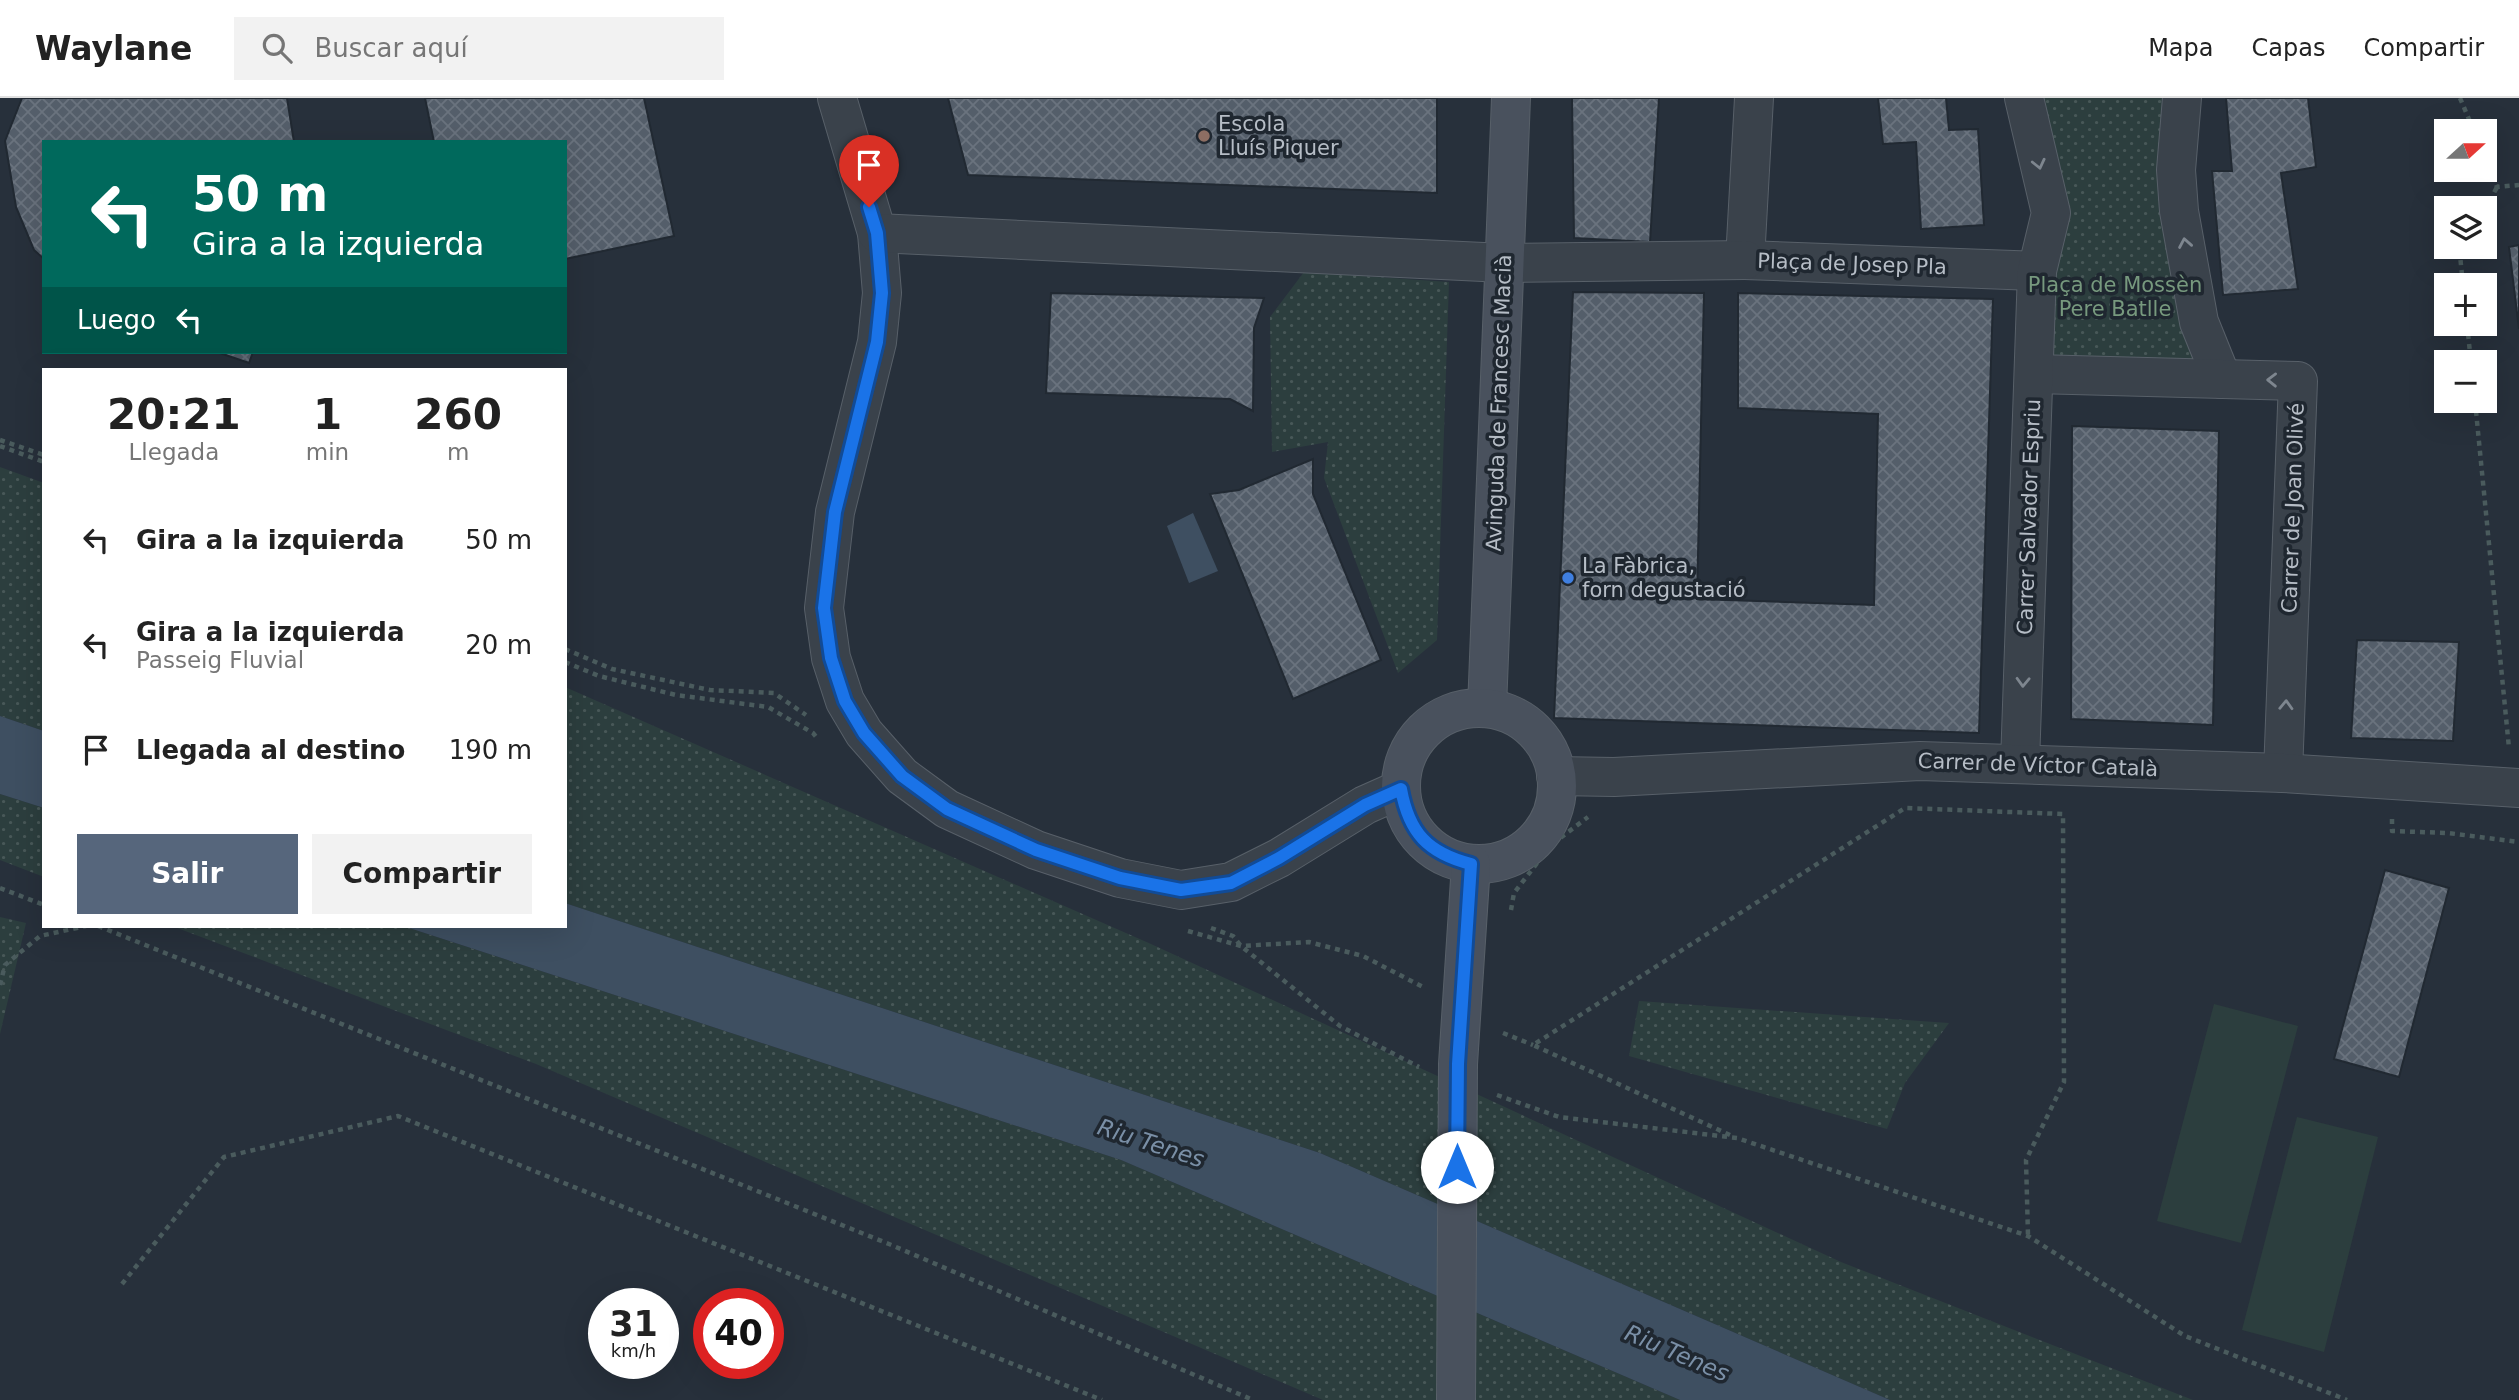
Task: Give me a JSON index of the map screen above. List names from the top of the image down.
{
  "streets": {
    "street": [
      "Plaça de Josep Pla",
      "Avinguda de Francesc Macià",
      "Carrer de Joan Olivé",
      "Carrer Salvador Espriu",
      "Carrer de Víctor Català"
    ]
  },
  "crossings": [
    ["Plaça de Josep Pla", "Carrer Salvador Espriu"],
    ["Avinguda de Francesc Macià", "Carrer de Víctor Català"],
    ["Carrer de Joan Olivé", "Carrer Salvador Espriu"],
    ["Carrer de Joan Olivé", "Carrer de Víctor Català"],
    ["Carrer Salvador Espriu", "Carrer de Víctor Català"]
  ],
  "one_way": ["Carrer de Joan Olivé", "Carrer Salvador Espriu"],
  "water": ["Riu Tenes"],
  "parks": ["Plaça de Mossèn Pere Batlle"],
  "places": ["Escola Lluís Piquer", "La Fàbrica, forn degustació"],
  "north": "right",
  "page": {
    "header": "Waylane",
    "search": "Buscar aquí",
    "nav": ["Mapa", "Capas", "Compartir"],
    "map_buttons": ["+", "−"],
    "turn": ["50 m", "Gira a la izquierda"],
    "then": "Luego",
    "eta": [
      "20:21",
      "Llegada",
      "1",
      "min",
      "260",
      "m"
    ],
    "list": [
      {
        "name": "Gira a la izquierda",
        "value": "50 m"
      },
      {
        "name": "Gira a la izquierda",
        "note": "Passeig Fluvial",
        "value": "20 m"
      },
      {
        "name": "Llegada al destino",
        "value": "190 m"
      }
    ],
    "buttons": ["Salir", "Compartir"],
    "speed": "31 km/h",
    "limit": "40"
  }
}
